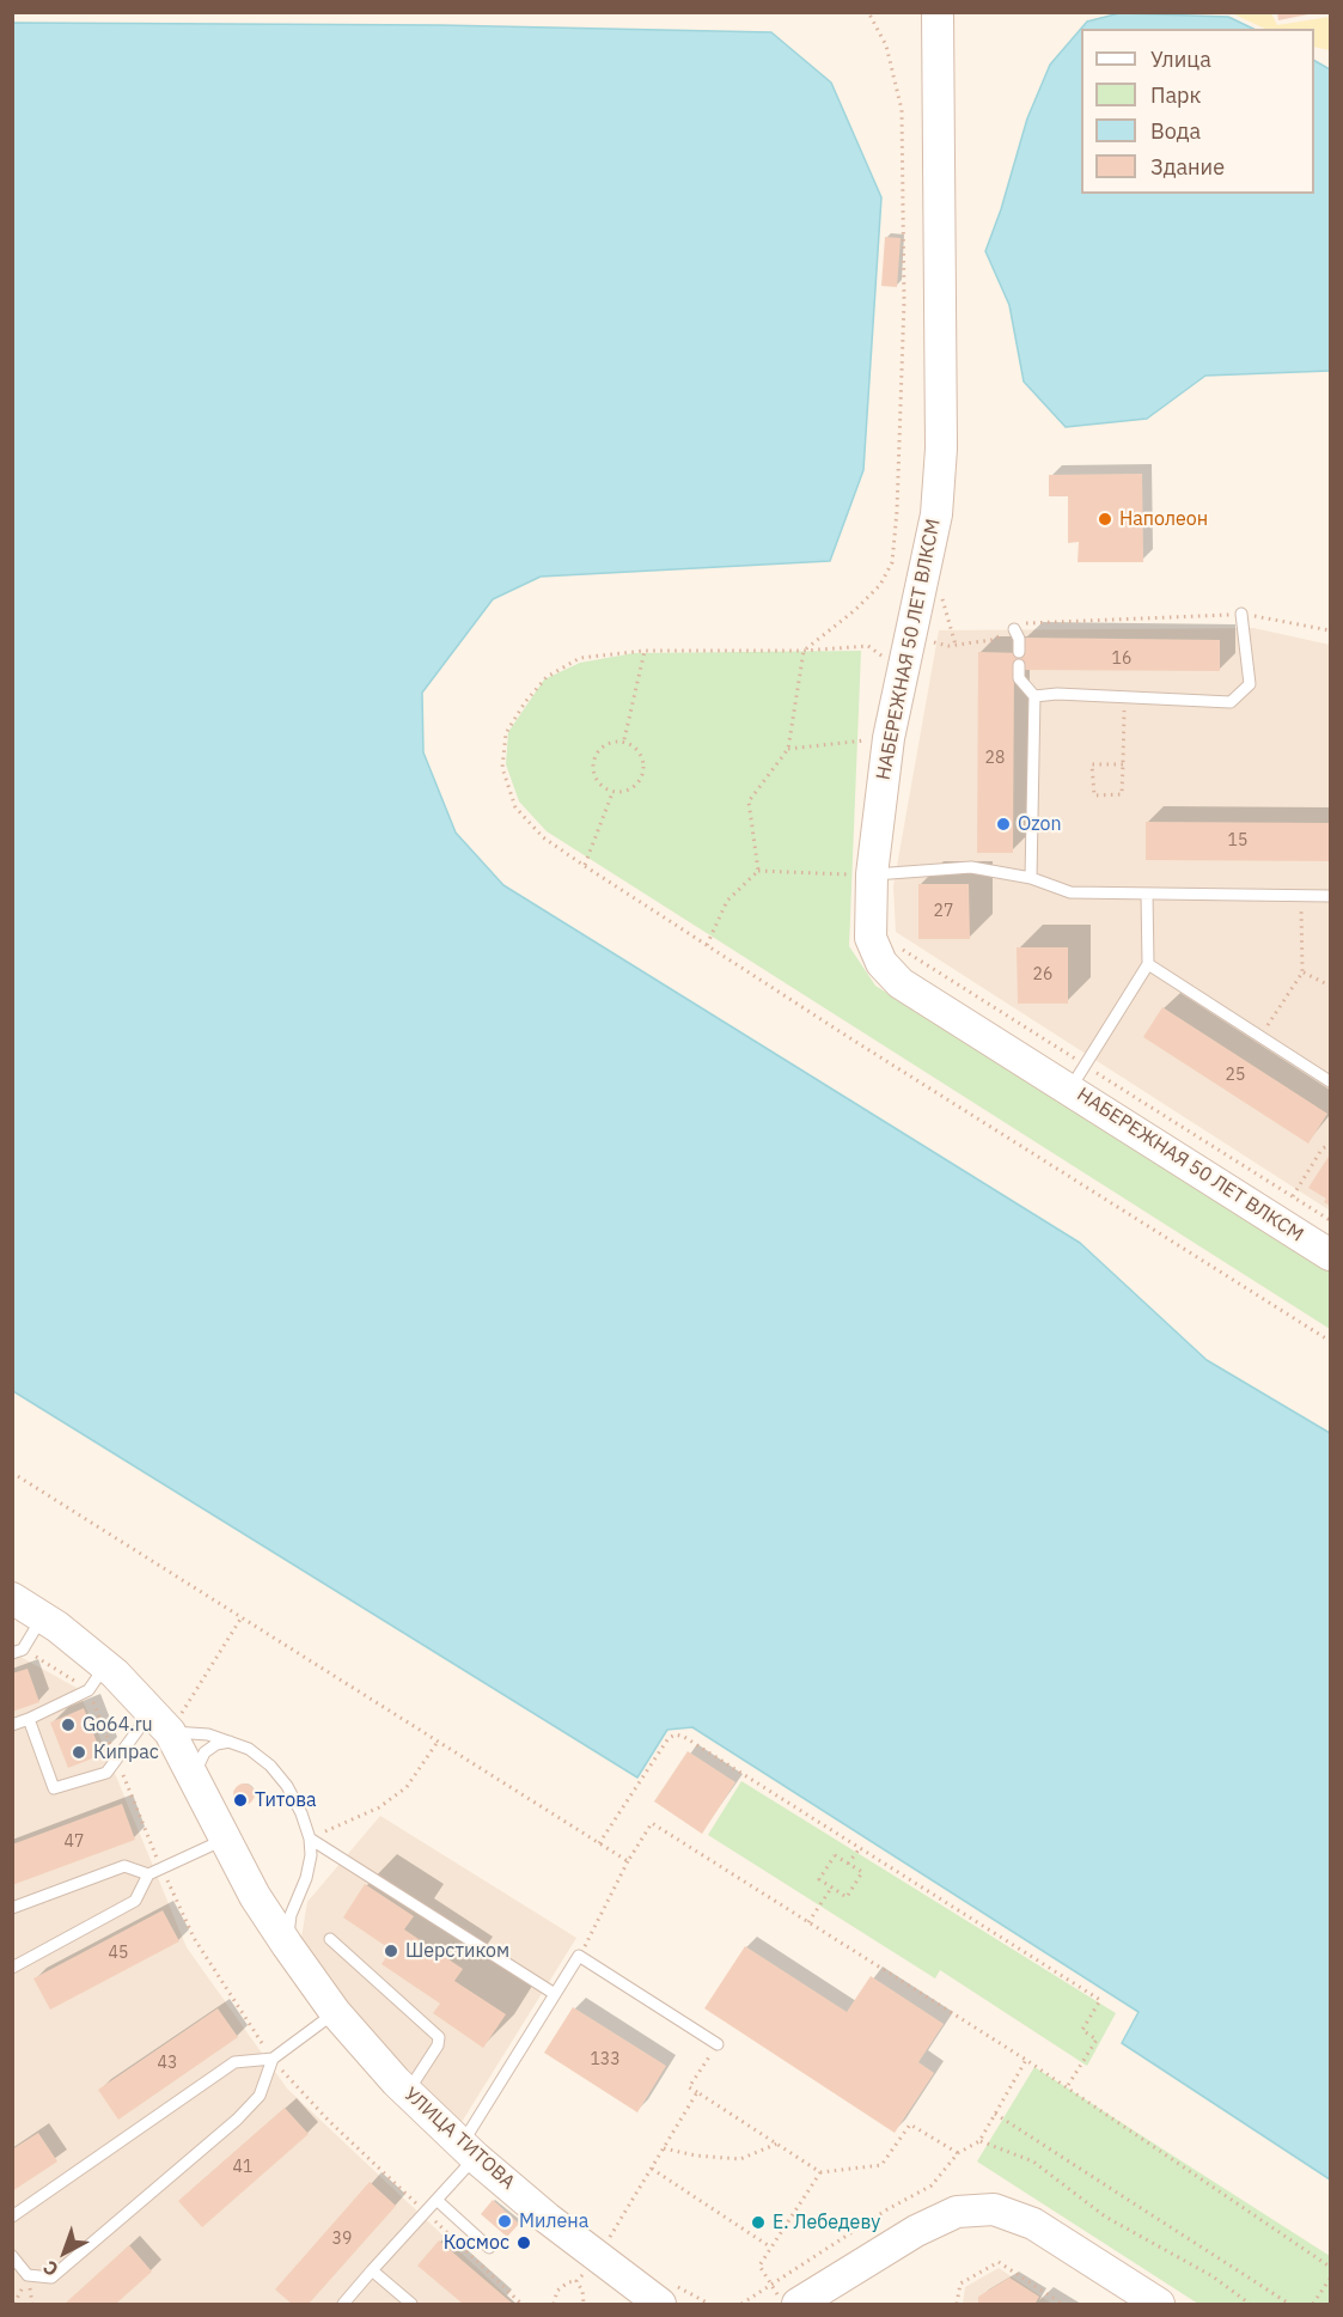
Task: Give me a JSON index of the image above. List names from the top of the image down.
{
  "streets": {
    "street": ["НАБЕРЕЖНАЯ 50 ЛЕТ ВЛКСМ", "УЛИЦА ТИТОВА"]
  },
  "places": [
    "Наполеон",
    "Ozon",
    "Go64.ru",
    "Кипрас",
    "Титова",
    "Шерстиком",
    "Милена",
    "Е. Лебедеву",
    "Космос"
  ],
  "house_numbers": [
    "16",
    "28",
    "15",
    "27",
    "26",
    "25",
    "47",
    "45",
    "133",
    "43",
    "41",
    "39"
  ],
  "legend": [
    "Улица",
    "Парк",
    "Вода",
    "Здание"
  ],
  "north": "bottom left"
}
